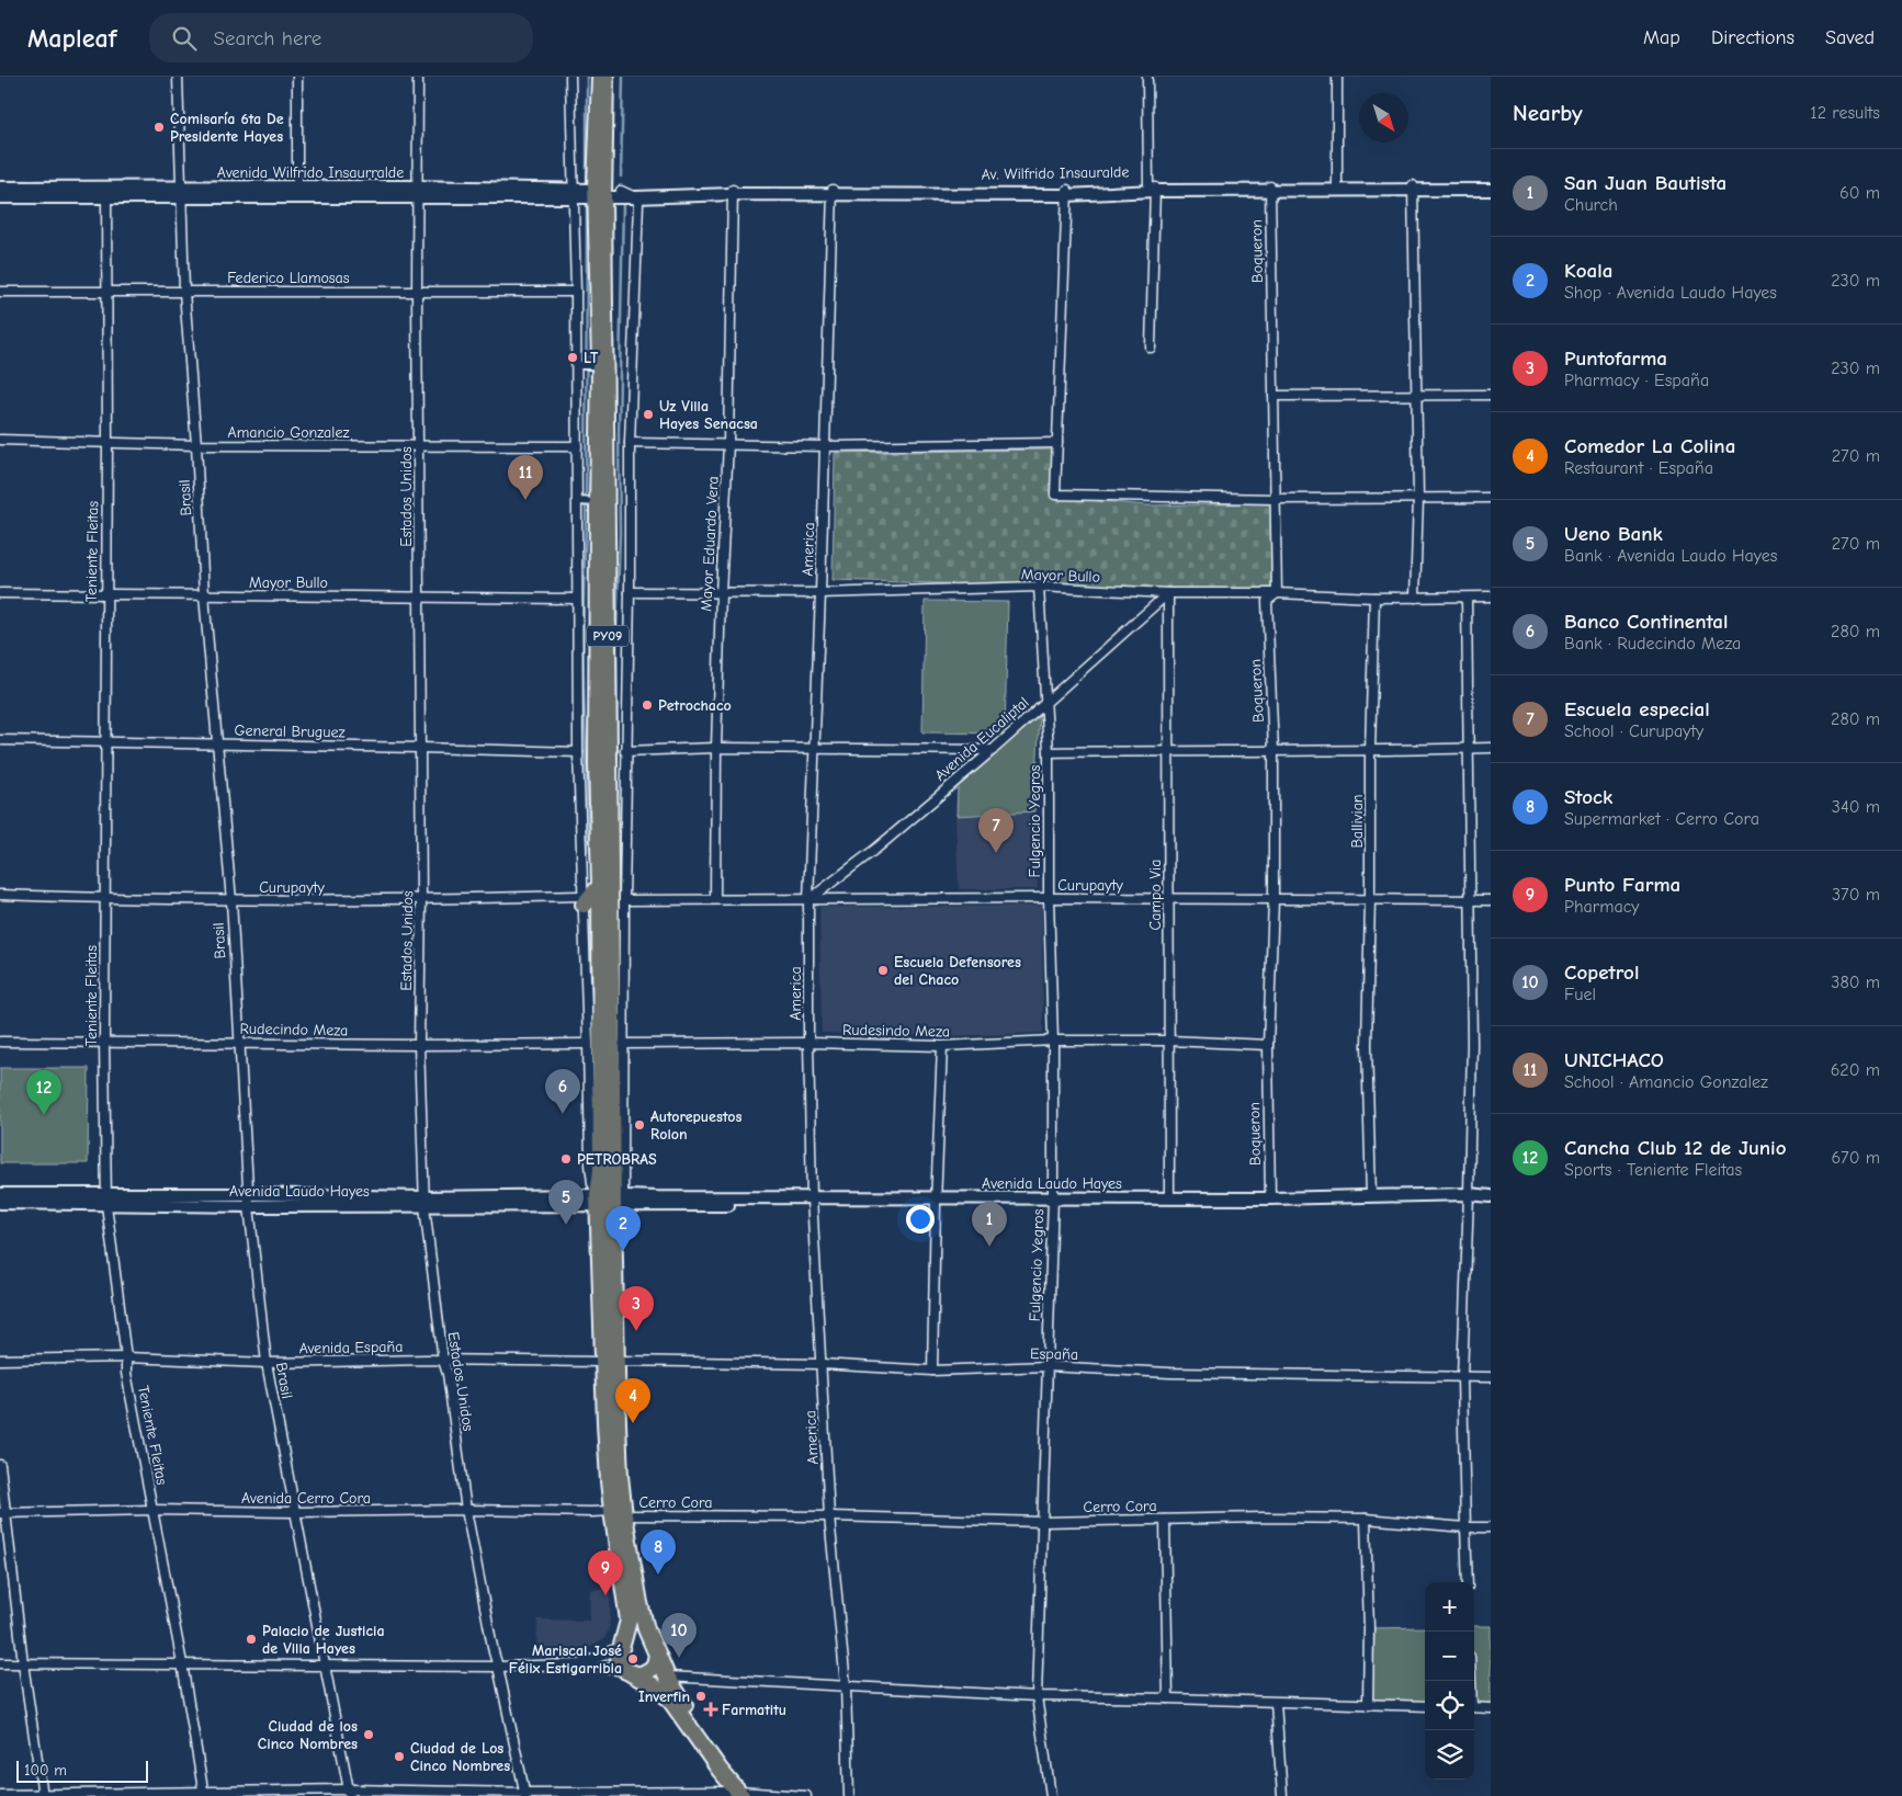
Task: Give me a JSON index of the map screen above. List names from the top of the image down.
{
  "streets": {
    "highway": ["PY09"],
    "street": [
      "Avenida Wilfrido Insaurralde",
      "Av. Wilfrido Insauralde",
      "Boqueron",
      "Federico Llamosas",
      "Amancio Gonzalez",
      "Estados Unidos",
      "Brasil",
      "Mayor Eduardo Vera",
      "America",
      "Teniente Fleitas",
      "Mayor Bullo",
      "General Bruguez",
      "Avenida Eucaliptal",
      "Fulgencio Yegros",
      "Ballivian",
      "Curupayty",
      "Campo Via",
      "Rudecindo Meza",
      "Rudesindo Meza",
      "Avenida Laudo Hayes",
      "Avenida España",
      "España",
      "Avenida Cerro Cora",
      "Cerro Cora"
    ]
  },
  "crossings": [
    ["Avenida Wilfrido Insaurralde", "Av. Wilfrido Insauralde"],
    ["Avenida Wilfrido Insaurralde", "Estados Unidos"],
    ["Avenida Wilfrido Insaurralde", "Brasil"],
    ["Avenida Wilfrido Insaurralde", "Teniente Fleitas"],
    ["Avenida Wilfrido Insaurralde", "PY09"],
    ["Av. Wilfrido Insauralde", "Boqueron"],
    ["Av. Wilfrido Insauralde", "Mayor Eduardo Vera"],
    ["Av. Wilfrido Insauralde", "America"],
    ["Boqueron", "Mayor Bullo"],
    ["Boqueron", "Curupayty"],
    ["Boqueron", "Rudesindo Meza"],
    ["Boqueron", "Avenida Laudo Hayes"],
    ["Federico Llamosas", "Estados Unidos"],
    ["Federico Llamosas", "Brasil"],
    ["Federico Llamosas", "Teniente Fleitas"],
    ["Amancio Gonzalez", "Estados Unidos"],
    ["Amancio Gonzalez", "Brasil"],
    ["Amancio Gonzalez", "Teniente Fleitas"],
    ["Estados Unidos", "Mayor Bullo"],
    ["Estados Unidos", "General Bruguez"],
    ["Estados Unidos", "Curupayty"],
    ["Estados Unidos", "Rudecindo Meza"],
    ["Estados Unidos", "Avenida Laudo Hayes"],
    ["Estados Unidos", "Avenida España"],
    ["Estados Unidos", "Avenida Cerro Cora"],
    ["Brasil", "Mayor Bullo"],
    ["Brasil", "General Bruguez"],
    ["Brasil", "Curupayty"],
    ["Brasil", "Rudecindo Meza"],
    ["Brasil", "Avenida Laudo Hayes"],
    ["Brasil", "Avenida España"],
    ["Brasil", "Avenida Cerro Cora"],
    ["Mayor Eduardo Vera", "Mayor Bullo"],
    ["Mayor Eduardo Vera", "Curupayty"],
    ["America", "Mayor Bullo"],
    ["America", "Avenida Eucaliptal"],
    ["America", "Curupayty"],
    ["America", "Rudesindo Meza"],
    ["America", "Avenida Laudo Hayes"],
    ["America", "España"],
    ["America", "Cerro Cora"],
    ["Teniente Fleitas", "Mayor Bullo"],
    ["Teniente Fleitas", "General Bruguez"],
    ["Teniente Fleitas", "Curupayty"],
    ["Teniente Fleitas", "Rudecindo Meza"],
    ["Teniente Fleitas", "Avenida Laudo Hayes"],
    ["Teniente Fleitas", "Avenida España"],
    ["Teniente Fleitas", "Avenida Cerro Cora"],
    ["Mayor Bullo", "Avenida Eucaliptal"],
    ["Mayor Bullo", "Fulgencio Yegros"],
    ["Mayor Bullo", "Ballivian"],
    ["Mayor Bullo", "Campo Via"],
    ["PY09", "Avenida Laudo Hayes"],
    ["PY09", "Avenida España"],
    ["PY09", "España"],
    ["PY09", "Avenida Cerro Cora"],
    ["PY09", "Cerro Cora"],
    ["Avenida Eucaliptal", "Fulgencio Yegros"],
    ["Avenida Eucaliptal", "Curupayty"],
    ["Avenida Eucaliptal", "Campo Via"],
    ["Fulgencio Yegros", "Curupayty"],
    ["Fulgencio Yegros", "Rudesindo Meza"],
    ["Fulgencio Yegros", "Avenida Laudo Hayes"],
    ["Fulgencio Yegros", "España"],
    ["Fulgencio Yegros", "Cerro Cora"],
    ["Ballivian", "Curupayty"],
    ["Ballivian", "Avenida Laudo Hayes"],
    ["Curupayty", "Campo Via"],
    ["Campo Via", "Rudesindo Meza"],
    ["Campo Via", "Avenida Laudo Hayes"],
    ["Avenida España", "España"],
    ["Avenida Cerro Cora", "Cerro Cora"]
  ],
  "places": {
    "other": [
      "Comisaría 6ta De Presidente Hayes",
      "LT",
      "Uz Villa Hayes Senacsa",
      "Petrochaco",
      "Escuela Defensores del Chaco",
      "Autorepuestos Rolon",
      "PETROBRAS",
      "Palacio de Justicia de Villa Hayes",
      "Mariscal José Félix Estigarribia",
      "Inverfin",
      "Ciudad de los Cinco Nombres",
      "Ciudad de Los Cinco Nombres"
    ],
    "health": ["Farmatitu"]
  },
  "scale_bar": "100 m",
  "north": "bottom right",
  "page": {
    "header": "Mapleaf",
    "search": "Search here",
    "nav": ["Map", "Directions", "Saved"],
    "heading": ["Nearby", "12 results"],
    "list": [
      {
        "mark": "1",
        "name": "San Juan Bautista",
        "note": "Church",
        "value": "60 m"
      },
      {
        "mark": "2",
        "name": "Koala",
        "note": "Shop · Avenida Laudo Hayes",
        "value": "230 m"
      },
      {
        "mark": "3",
        "name": "Puntofarma",
        "note": "Pharmacy · España",
        "value": "230 m"
      },
      {
        "mark": "4",
        "name": "Comedor La Colina",
        "note": "Restaurant · España",
        "value": "270 m"
      },
      {
        "mark": "5",
        "name": "Ueno Bank",
        "note": "Bank · Avenida Laudo Hayes",
        "value": "270 m"
      },
      {
        "mark": "6",
        "name": "Banco Continental",
        "note": "Bank · Rudecindo Meza",
        "value": "280 m"
      },
      {
        "mark": "7",
        "name": "Escuela especial",
        "note": "School · Curupayty",
        "value": "280 m"
      },
      {
        "mark": "8",
        "name": "Stock",
        "note": "Supermarket · Cerro Cora",
        "value": "340 m"
      },
      {
        "mark": "9",
        "name": "Punto Farma",
        "note": "Pharmacy",
        "value": "370 m"
      },
      {
        "mark": "10",
        "name": "Copetrol",
        "note": "Fuel",
        "value": "380 m"
      },
      {
        "mark": "11",
        "name": "UNICHACO",
        "note": "School · Amancio Gonzalez",
        "value": "620 m"
      },
      {
        "mark": "12",
        "name": "Cancha Club 12 de Junio",
        "note": "Sports · Teniente Fleitas",
        "value": "670 m"
      }
    ],
    "pins": [
      "11",
      "7",
      "6",
      "12",
      "5",
      "1",
      "2",
      "3",
      "4",
      "8",
      "9",
      "10"
    ],
    "map_buttons": ["+", "−"],
    "scale": "100 m"
  }
}
